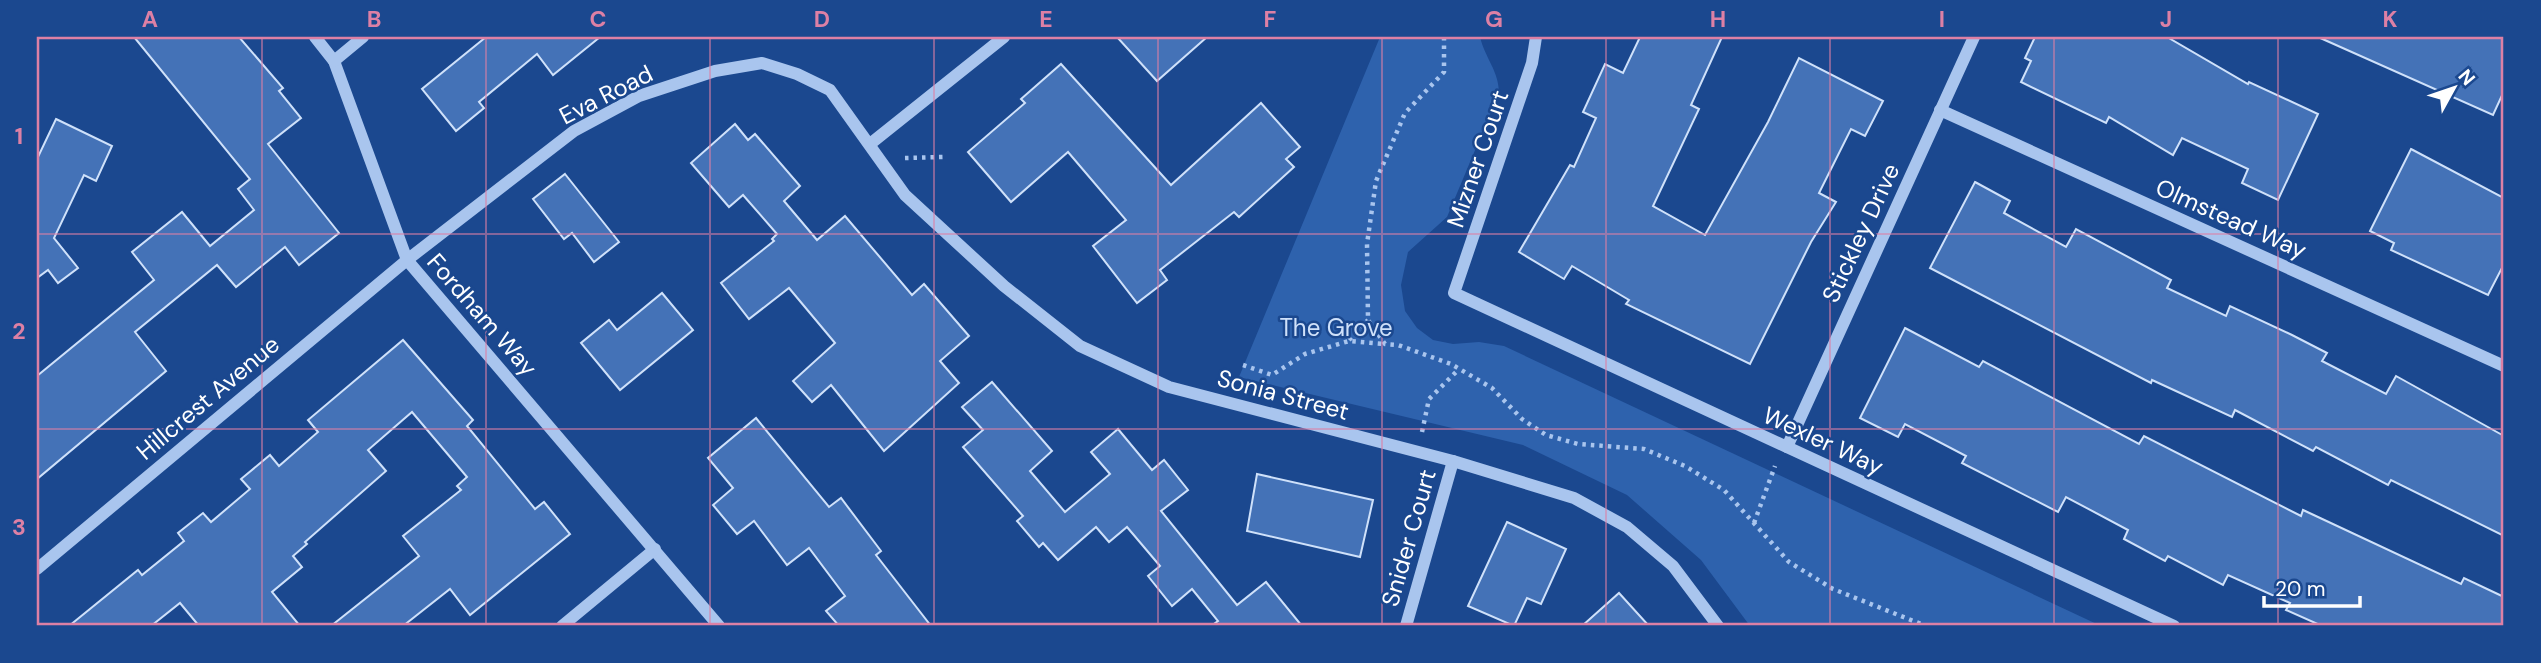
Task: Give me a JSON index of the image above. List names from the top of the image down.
{
  "streets": {
    "street": [
      "Eva Road",
      "Mizner Court",
      "Olmstead Way",
      "Stickley Drive",
      "Fordham Way",
      "Sonia Street",
      "Hillcrest Avenue",
      "Wexler Way",
      "Snider Court"
    ]
  },
  "crossings": [
    ["Eva Road", "Fordham Way"],
    ["Eva Road", "Sonia Street"],
    ["Eva Road", "Hillcrest Avenue"],
    ["Mizner Court", "Wexler Way"],
    ["Olmstead Way", "Stickley Drive"],
    ["Stickley Drive", "Wexler Way"],
    ["Fordham Way", "Hillcrest Avenue"],
    ["Sonia Street", "Snider Court"]
  ],
  "parks": ["The Grove"],
  "scale_bar": "20 m",
  "north": "top right",
  "grid": {
    "columns": [
      "A",
      "B",
      "C",
      "D",
      "E",
      "F",
      "G",
      "H",
      "I",
      "J",
      "K"
    ],
    "rows": ["1", "2", "3"]
  }
}
